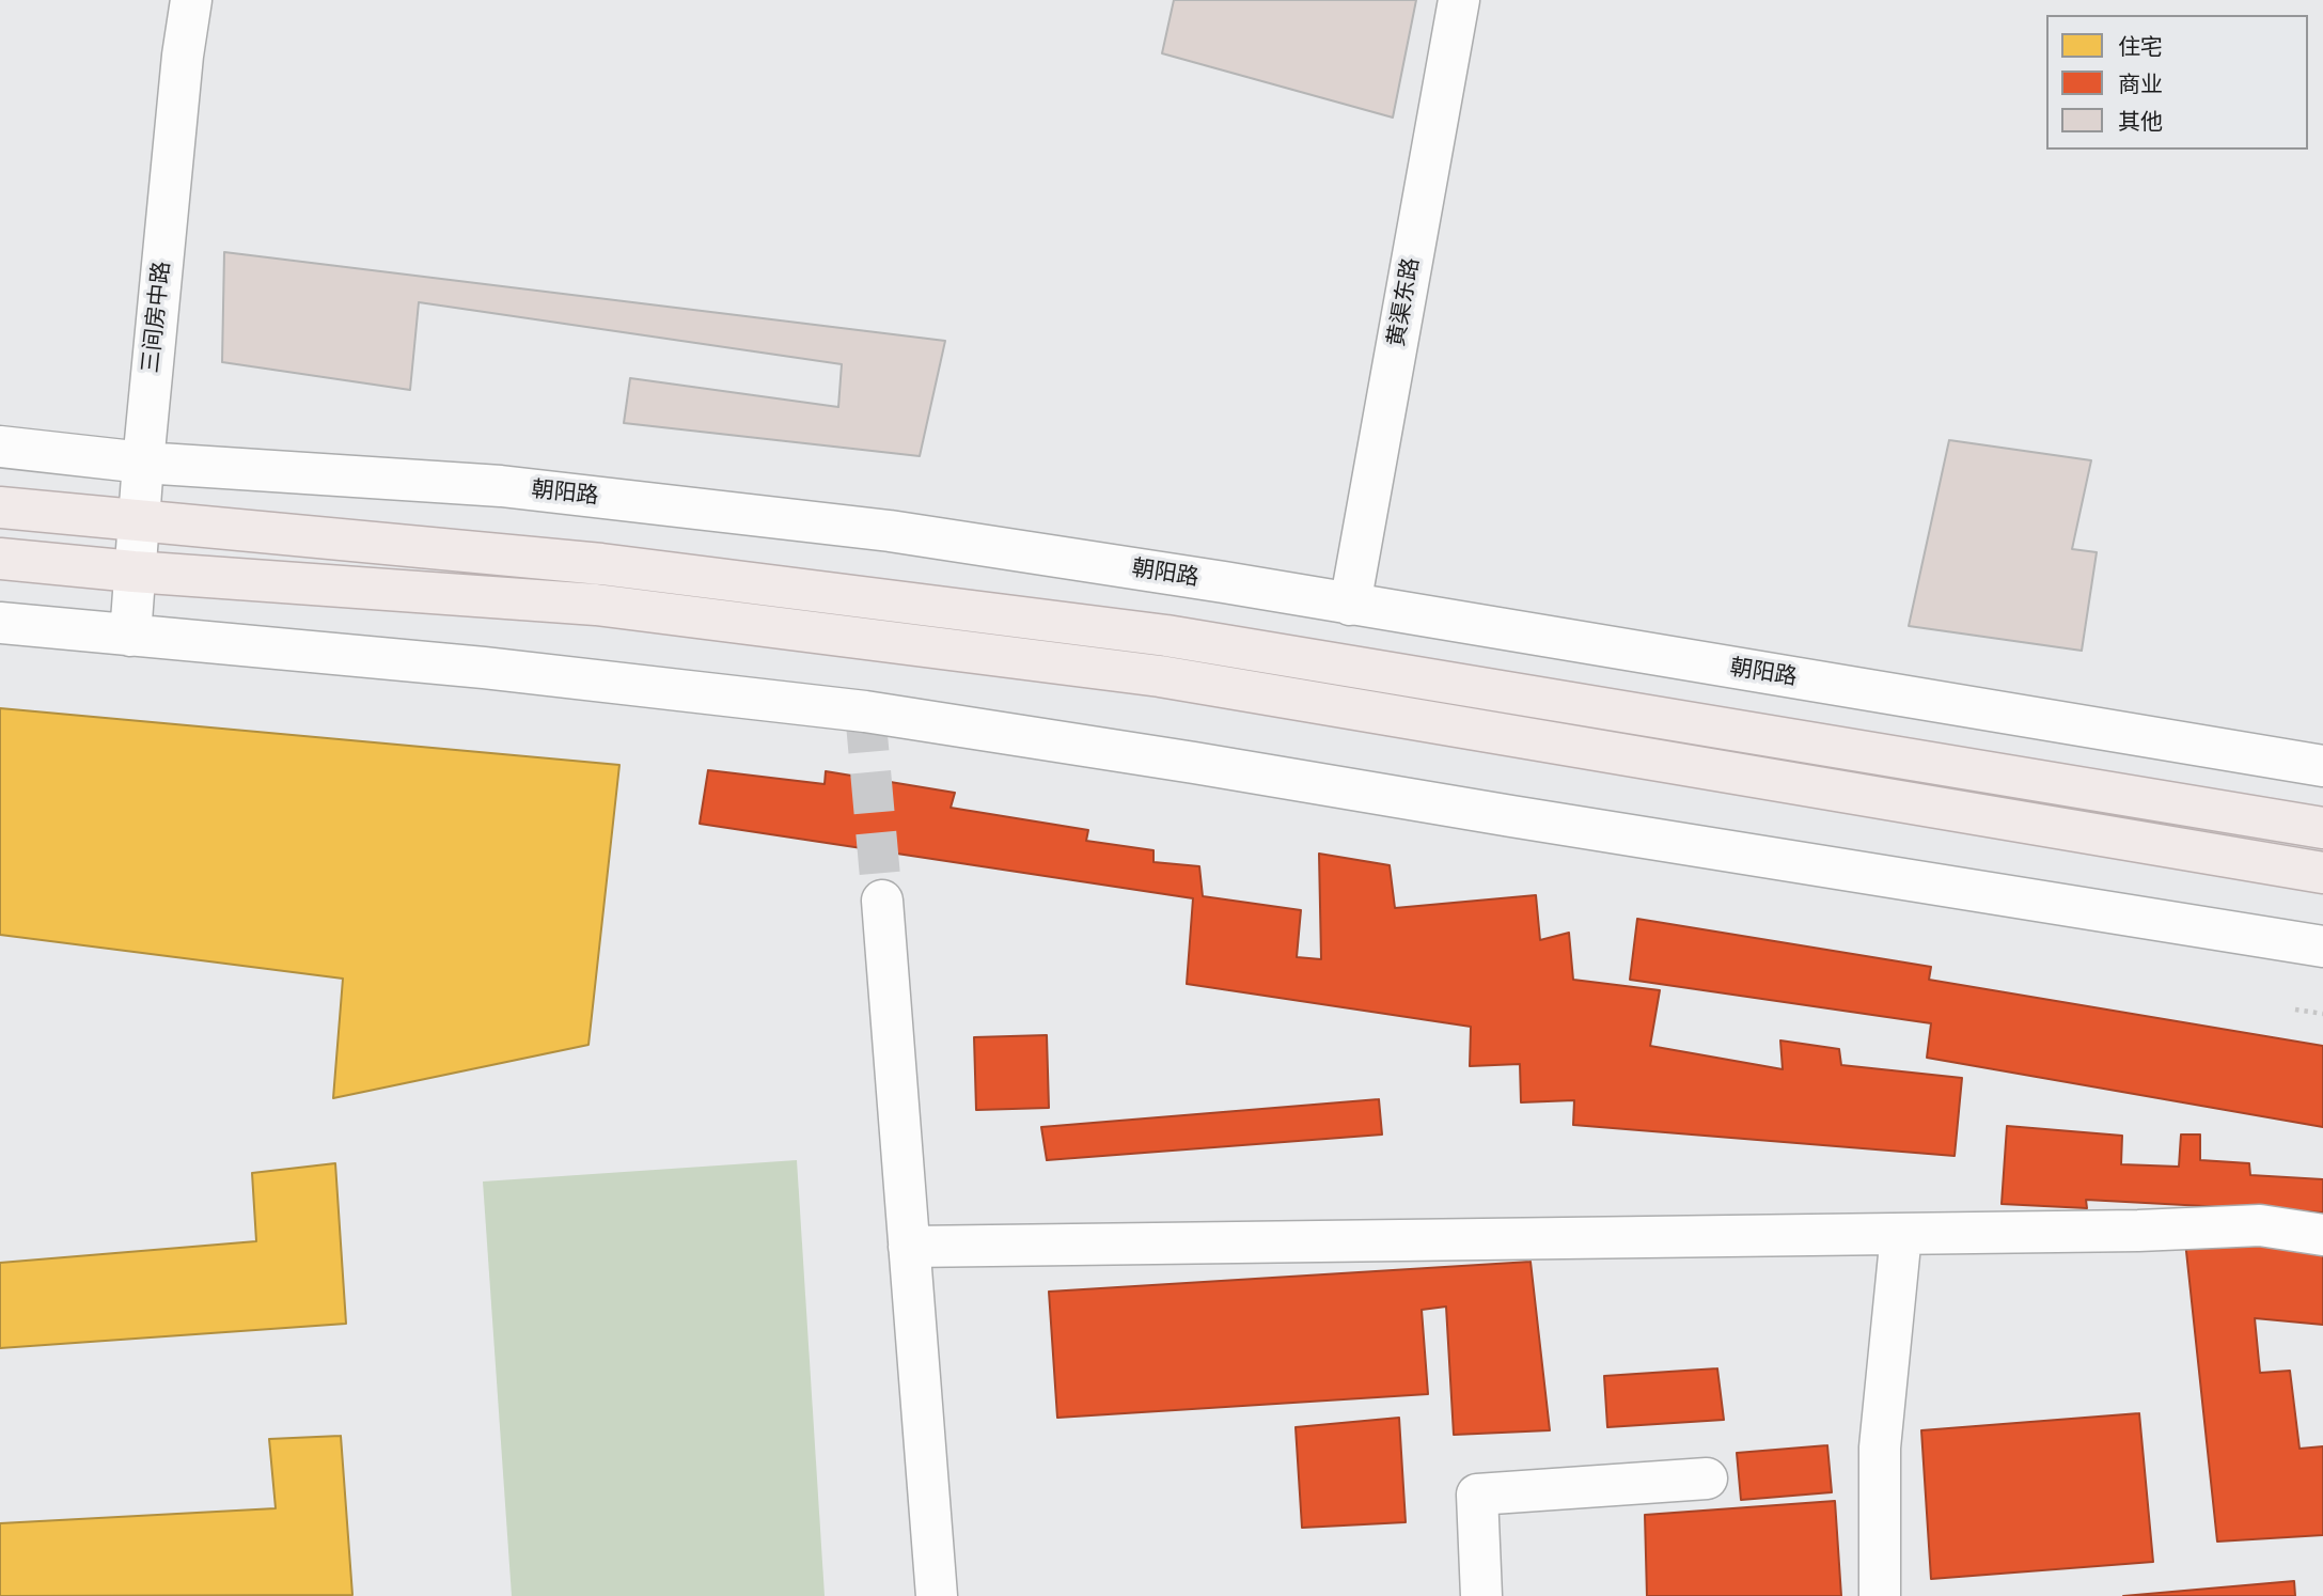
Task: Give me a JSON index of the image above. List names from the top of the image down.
{
  "streets": {
    "street": ["黄渠东路", "三间房中路", "朝阳路"]
  },
  "crossings": [
    ["黄渠东路", "朝阳路"],
    ["三间房中路", "朝阳路"]
  ],
  "legend": ["住宅", "商业", "其他"]
}
